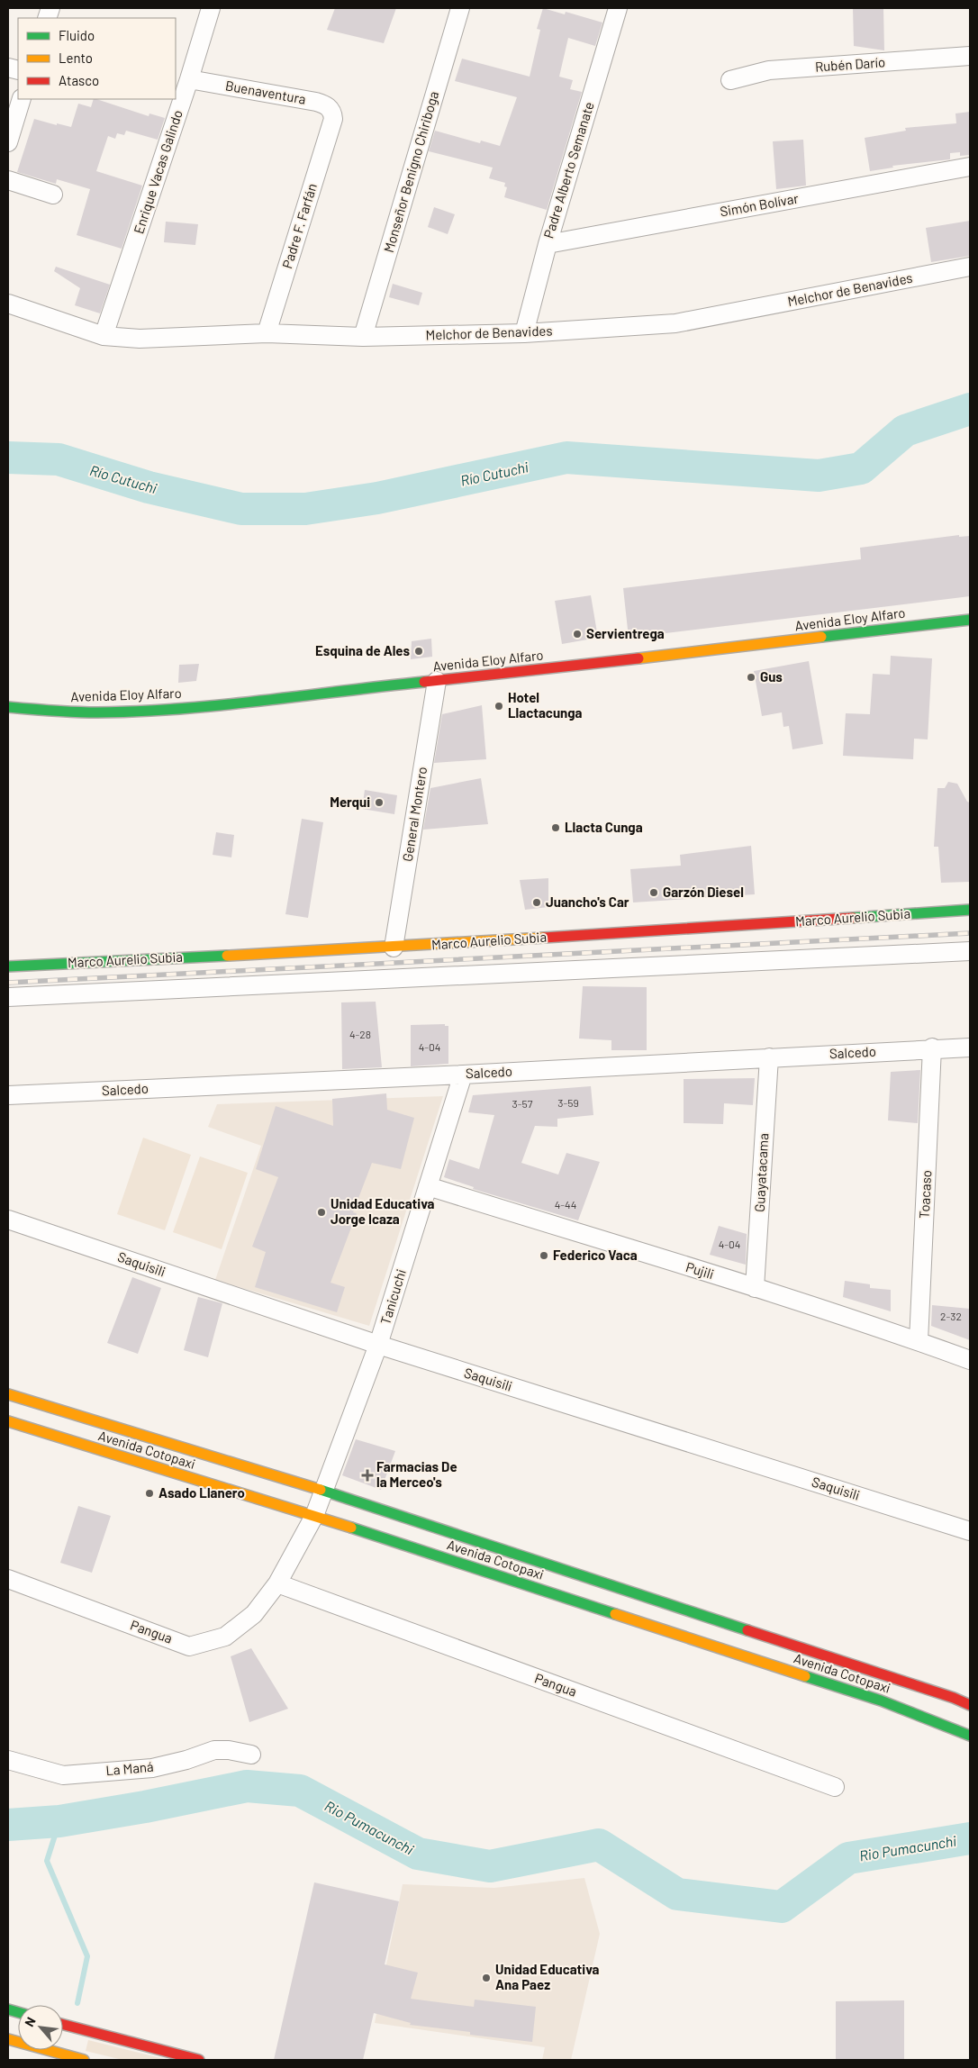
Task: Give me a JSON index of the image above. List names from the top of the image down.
{
  "streets": {
    "main road": ["Avenida Eloy Alfaro", "Marco Aurelio Subia", "Avenida Cotopaxi"],
    "street": [
      "Rubén Darío",
      "Buenaventura",
      "Padre Alberto Semanate",
      "Enrique Vacas Galindo",
      "Monseñor Benigno Chiriboga",
      "Simón Bolívar",
      "Padre F. Farfán",
      "Melchor de Benavides",
      "General Montero",
      "Salcedo",
      "Guayatacama",
      "Toacaso",
      "Saquisili",
      "Pujili",
      "Tanicuchi",
      "Pangua",
      "La Maná"
    ]
  },
  "crossings": [
    ["Buenaventura", "Enrique Vacas Galindo"],
    ["Buenaventura", "Padre F. Farfán"],
    ["Padre Alberto Semanate", "Simón Bolívar"],
    ["Padre Alberto Semanate", "Melchor de Benavides"],
    ["Enrique Vacas Galindo", "Melchor de Benavides"],
    ["Monseñor Benigno Chiriboga", "Melchor de Benavides"],
    ["Padre F. Farfán", "Melchor de Benavides"],
    ["Avenida Eloy Alfaro", "General Montero"],
    ["General Montero", "Marco Aurelio Subia"],
    ["Salcedo", "Guayatacama"],
    ["Salcedo", "Toacaso"],
    ["Salcedo", "Tanicuchi"],
    ["Guayatacama", "Pujili"],
    ["Toacaso", "Pujili"],
    ["Saquisili", "Tanicuchi"],
    ["Pujili", "Tanicuchi"],
    ["Tanicuchi", "Avenida Cotopaxi"],
    ["Tanicuchi", "Pangua"],
    ["Avenida Cotopaxi", "Pangua"]
  ],
  "water": ["Río Cutuchi", "Rio Pumacunchi"],
  "places": {
    "other": [
      "Servientrega",
      "Esquina de Ales",
      "Gus",
      "Hotel Llactacunga",
      "Merqui",
      "Llacta Cunga",
      "Garzón Diesel",
      "Juancho's Car",
      "Unidad Educativa Jorge Icaza",
      "Federico Vaca",
      "Asado Llanero",
      "Unidad Educativa Ana Paez"
    ],
    "health": ["Farmacias De la Merceo's"]
  },
  "house_numbers": [
    "4-28",
    "4-04",
    "3-59",
    "3-57",
    "4-44",
    "4-04",
    "2-32"
  ],
  "legend": ["Fluido", "Lento", "Atasco"],
  "north": "top left"
}
